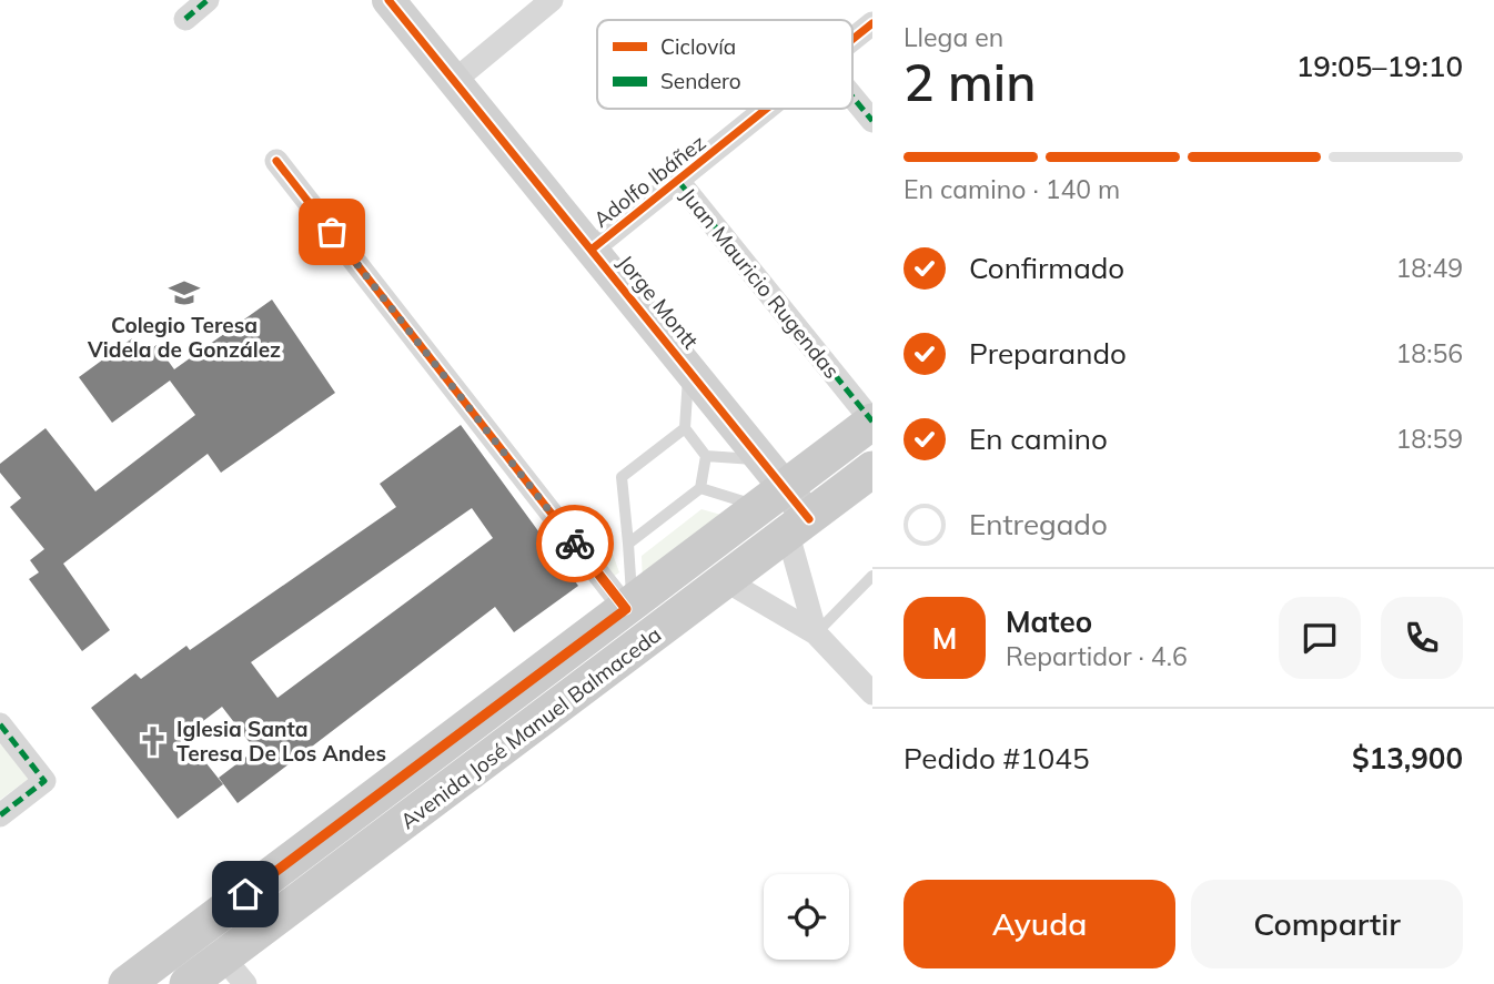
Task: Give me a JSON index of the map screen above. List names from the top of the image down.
{
  "streets": {
    "main road": ["Avenida José Manuel Balmaceda"],
    "street": ["Adolfo Ibáñez", "Juan Mauricio Rugendas", "Jorge Montt"]
  },
  "crossings": [
    ["Adolfo Ibáñez", "Juan Mauricio Rugendas"],
    ["Adolfo Ibáñez", "Jorge Montt"],
    ["Juan Mauricio Rugendas", "Avenida José Manuel Balmaceda"],
    ["Jorge Montt", "Avenida José Manuel Balmaceda"]
  ],
  "places": {
    "school or university": ["Colegio Teresa Videla de González"],
    "church": ["Iglesia Santa Teresa De Los Andes"]
  },
  "legend": ["Ciclovía", "Sendero"],
  "page": {
    "heading": ["2 min", "Llega en", "19:05–19:10"],
    "panel": [
      "Mateo",
      "Repartidor · 4.6",
      "Pedido #1045",
      "$13,900"
    ],
    "bar": "En camino · 140 m",
    "list": [
      ["Confirmado", "18:49"],
      ["Preparando", "18:56"],
      ["En camino", "18:59"],
      "Entregado"
    ],
    "round": "M",
    "buttons": ["Ayuda", "Compartir"]
  }
}
